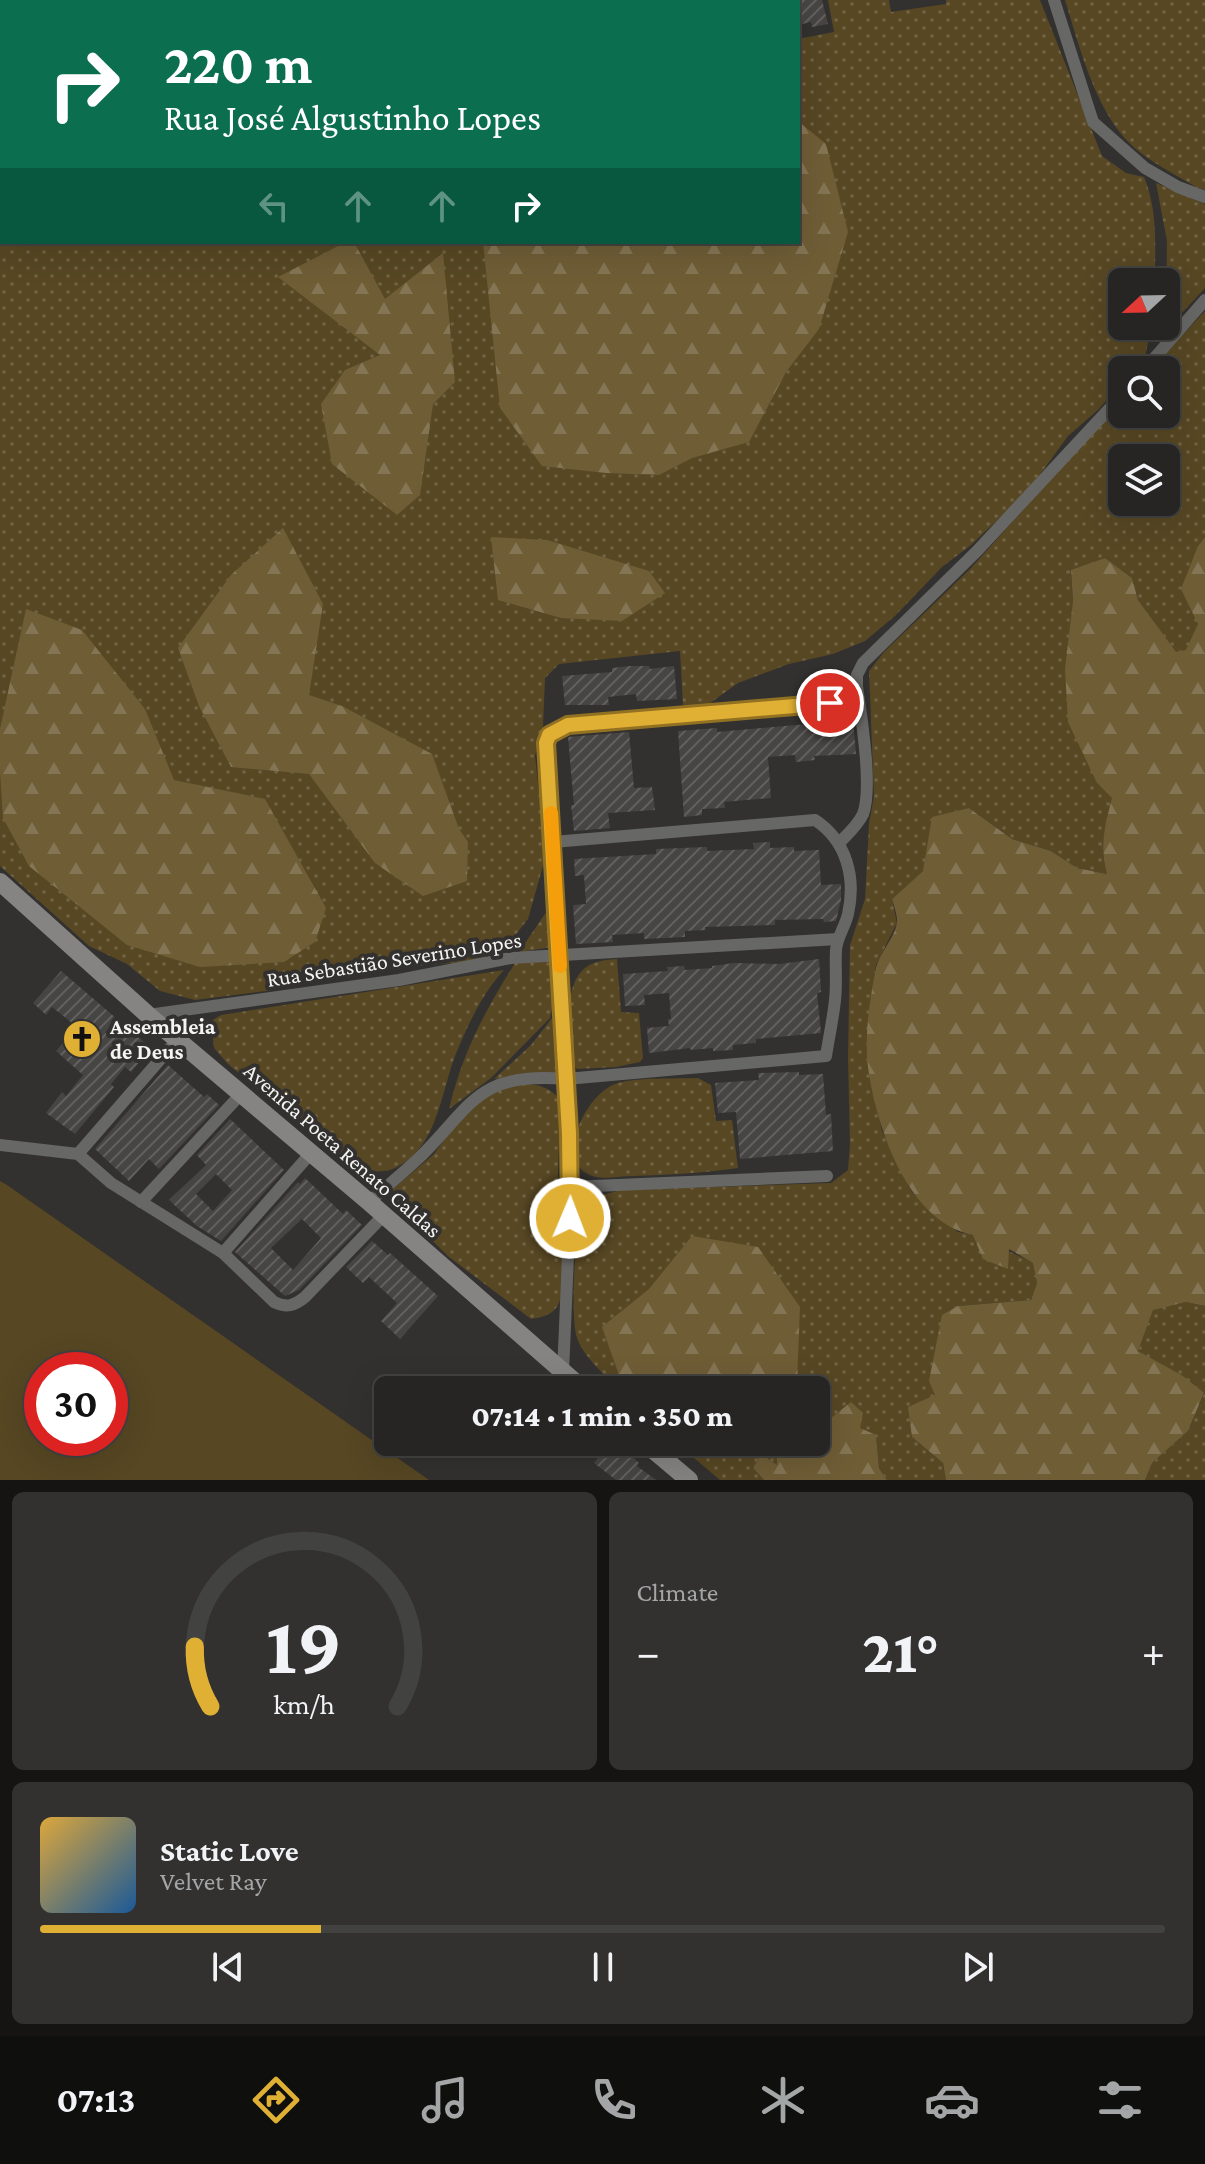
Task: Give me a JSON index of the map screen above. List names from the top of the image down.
{
  "streets": {
    "main road": ["Avenida Poeta Renato Caldas"],
    "street": ["Rua Sebastião Severino Lopes"]
  },
  "crossings": [
    ["Rua Sebastião Severino Lopes", "Avenida Poeta Renato Caldas"]
  ],
  "places": {
    "church": ["Assembleia de Deus"]
  },
  "north": "left",
  "page": {
    "turn": ["220 m", "Rua José Algustinho Lopes"],
    "limit": "30",
    "trip": "07:14 · 1 min · 350 m",
    "tile": "Climate",
    "heat": ["−", "21°", "+"],
    "song": ["Static Love", "Velvet Ray"],
    "tabs": "07:13",
    "gauge": ["19", "km/h"]
  }
}
